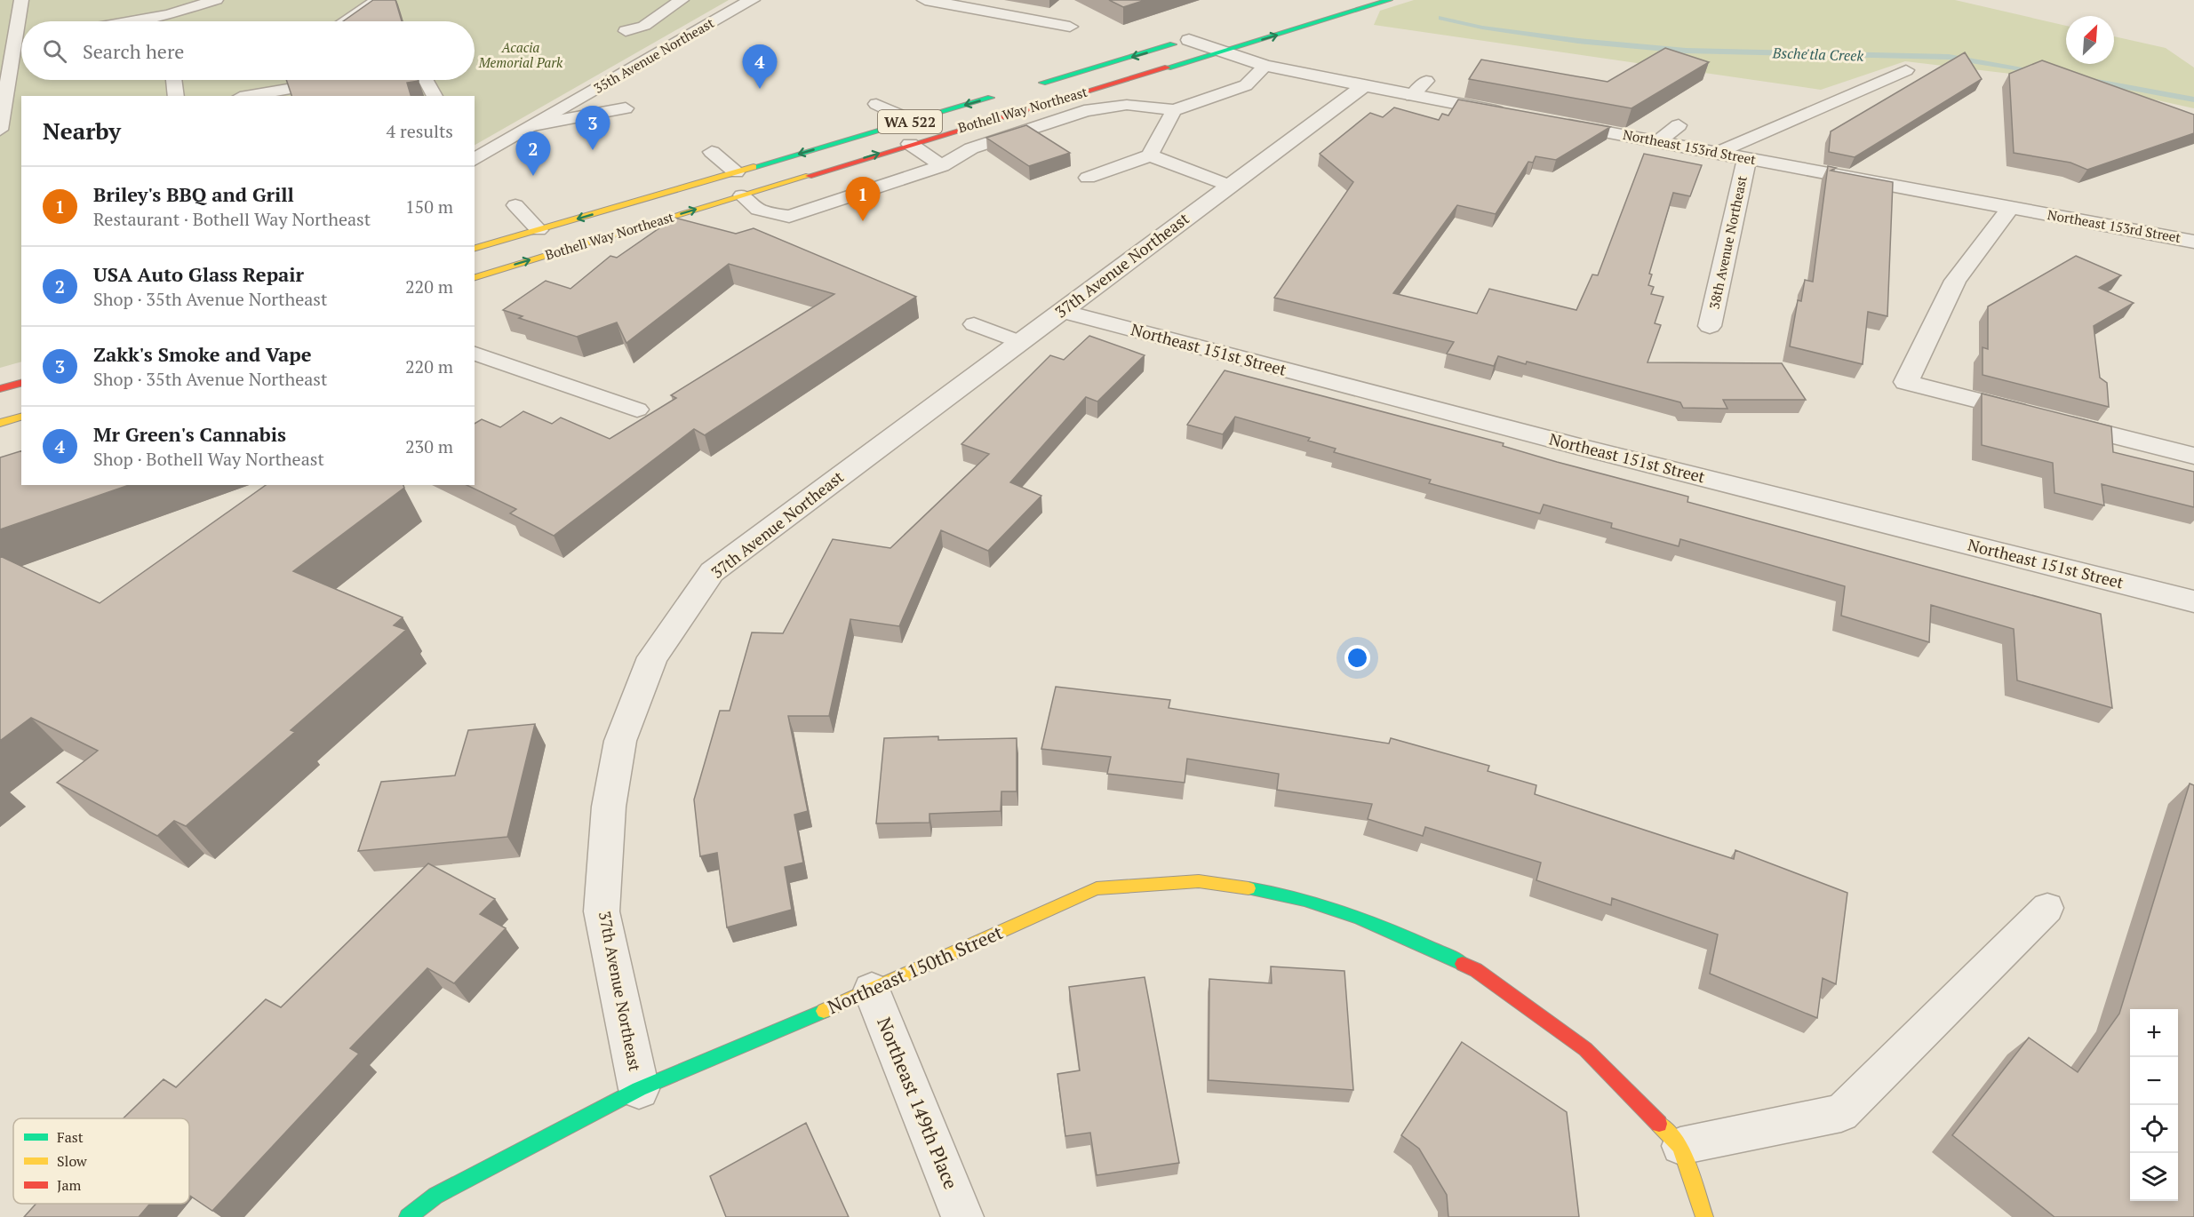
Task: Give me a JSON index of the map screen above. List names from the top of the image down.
{
  "streets": {
    "main road": [
      "Bothell Way Northeast",
      "WA 522",
      "37th Avenue Northeast",
      "Northeast 150th Street"
    ],
    "street": [
      "35th Avenue Northeast",
      "Northeast 153rd Street",
      "38th Avenue Northeast",
      "Northeast 151st Street",
      "Northeast 149th Place"
    ]
  },
  "crossings": [
    ["Northeast 153rd Street", "38th Avenue Northeast"],
    ["37th Avenue Northeast", "Northeast 151st Street"],
    ["37th Avenue Northeast", "Northeast 150th Street"],
    ["Northeast 150th Street", "Northeast 149th Place"]
  ],
  "water": ["Bsche'tla Creek"],
  "parks": ["Acacia Memorial Park"],
  "legend": ["Fast", "Slow", "Jam"],
  "north": "top right",
  "page": {
    "search": "Search here",
    "pins": [
      "4",
      "3",
      "2",
      "1"
    ],
    "heading": ["Nearby", "4 results"],
    "list": [
      {
        "mark": "1",
        "name": "Briley's BBQ and Grill",
        "note": "Restaurant · Bothell Way Northeast",
        "value": "150 m"
      },
      {
        "mark": "2",
        "name": "USA Auto Glass Repair",
        "note": "Shop · 35th Avenue Northeast",
        "value": "220 m"
      },
      {
        "mark": "3",
        "name": "Zakk's Smoke and Vape",
        "note": "Shop · 35th Avenue Northeast",
        "value": "220 m"
      },
      {
        "mark": "4",
        "name": "Mr Green's Cannabis",
        "note": "Shop · Bothell Way Northeast",
        "value": "230 m"
      }
    ],
    "map_buttons": ["+", "−"]
  }
}
